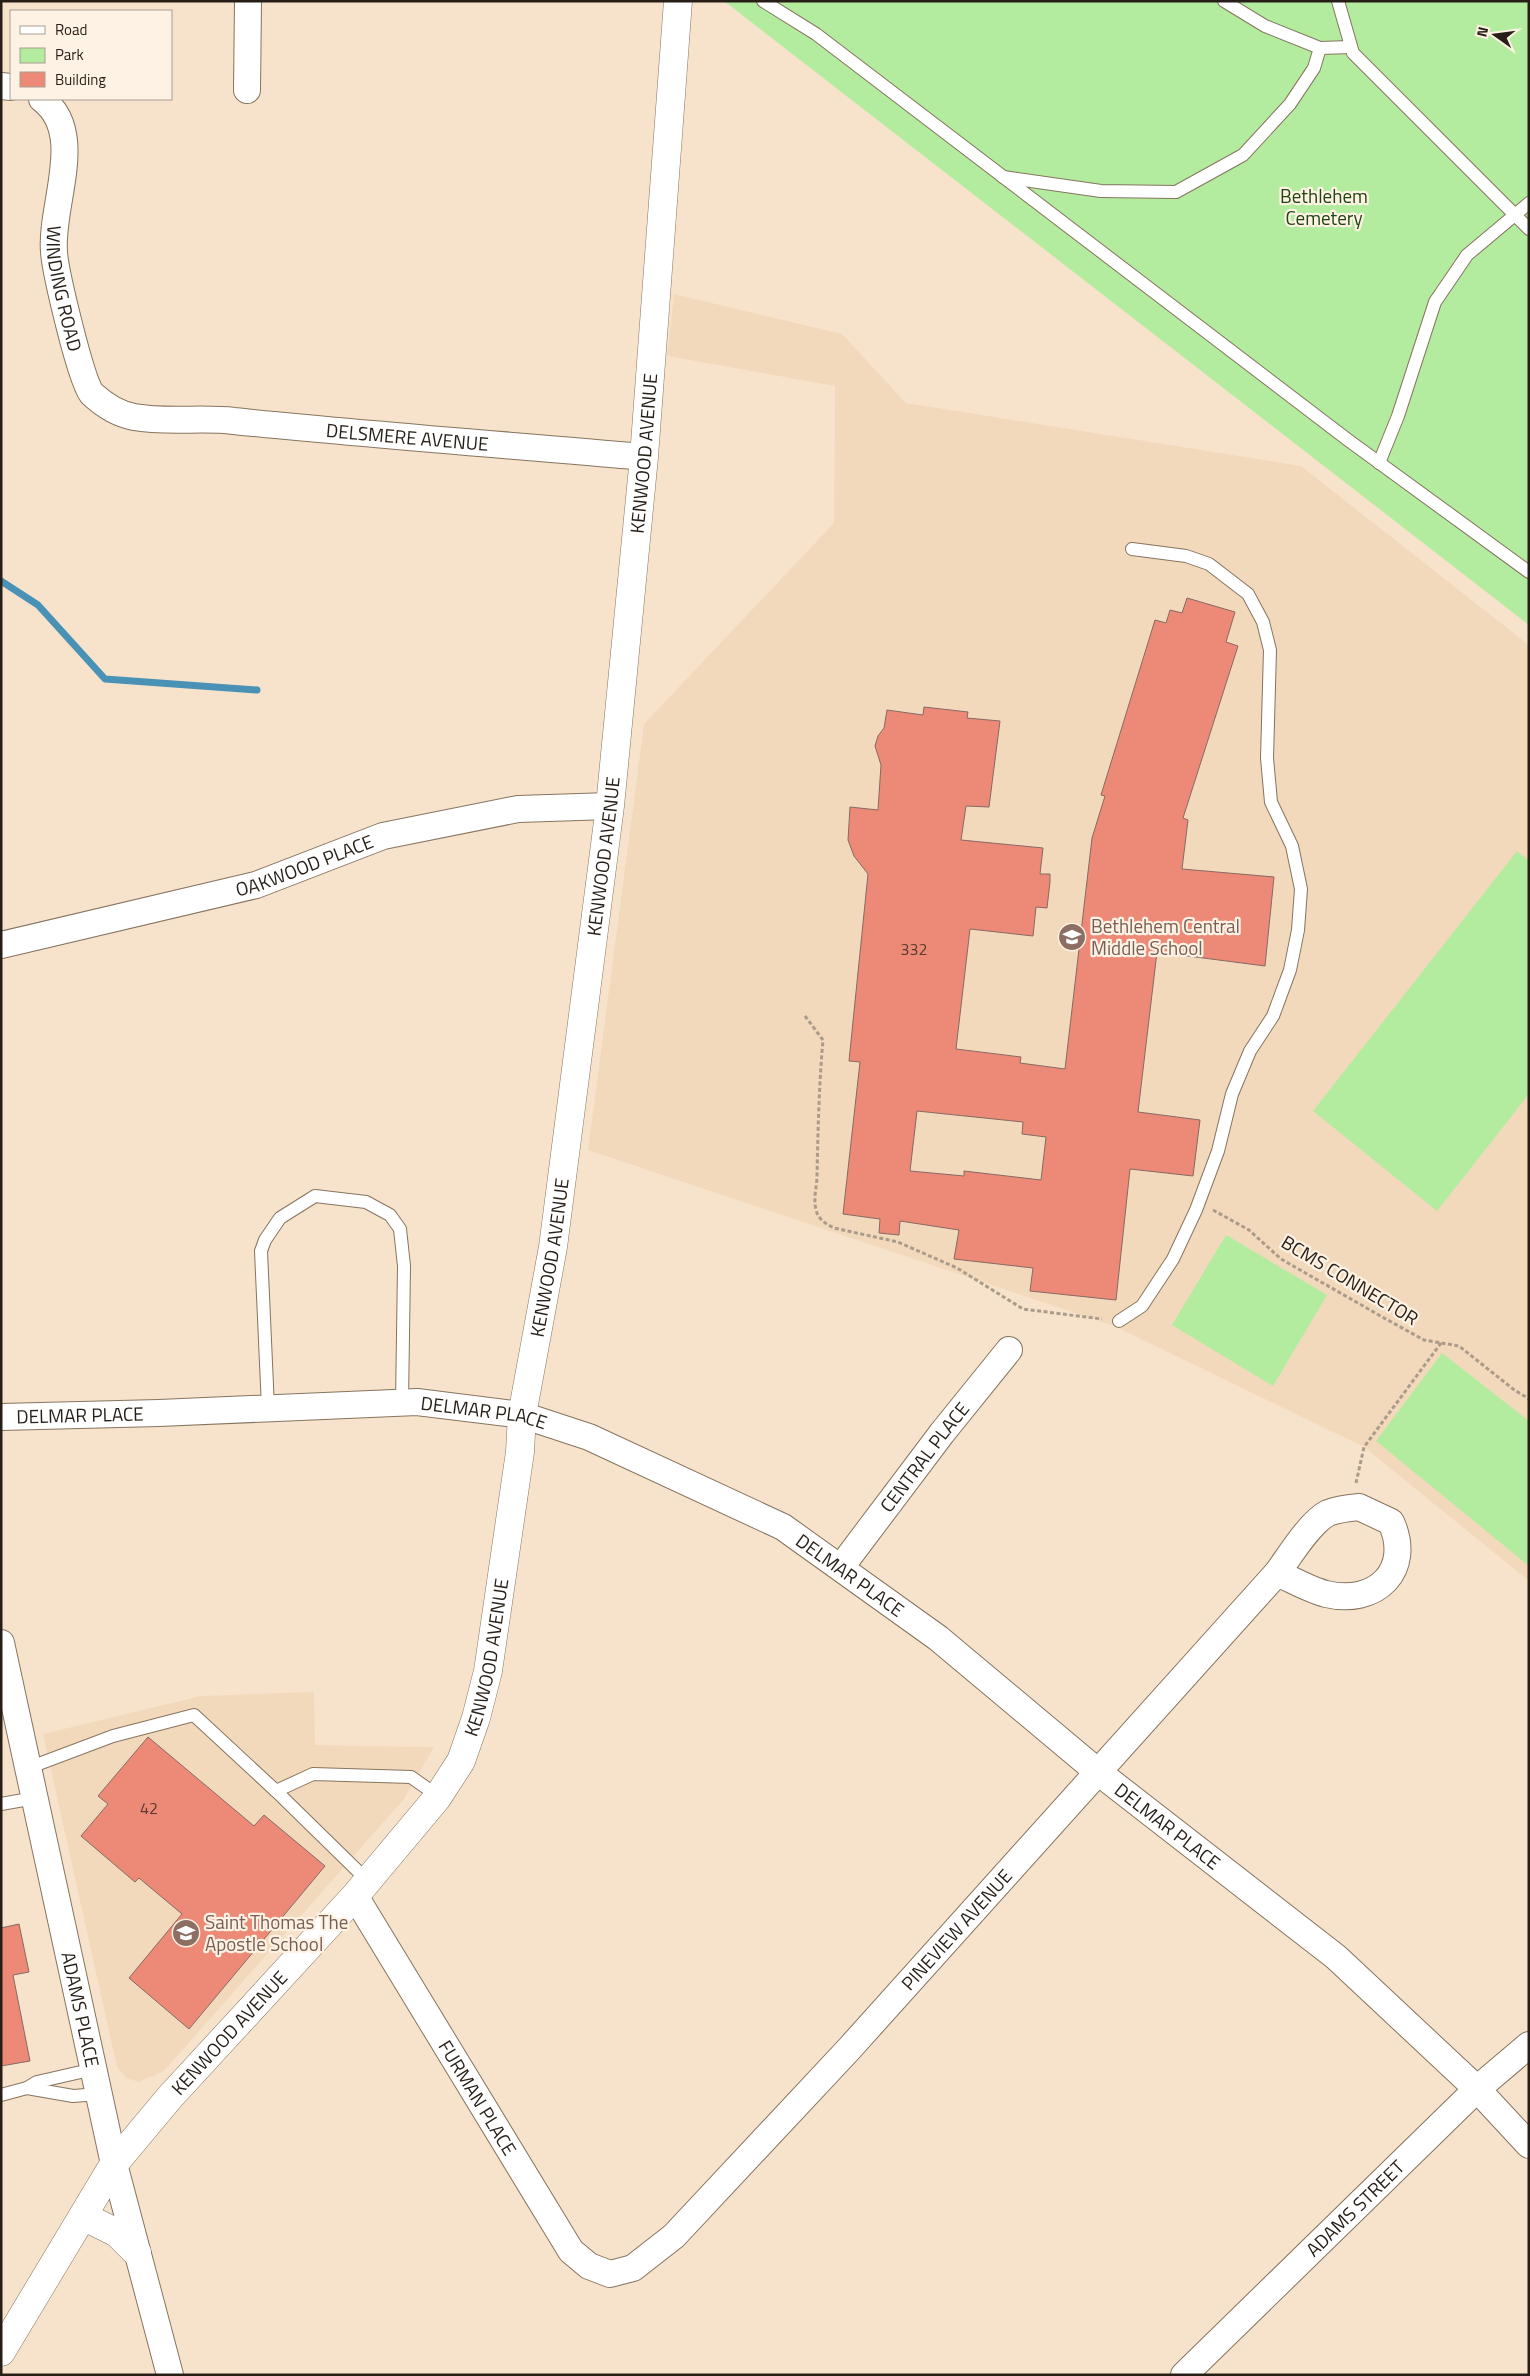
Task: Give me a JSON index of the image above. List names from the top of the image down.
{
  "streets": {
    "street": [
      "WINDING ROAD",
      "DELSMERE AVENUE",
      "KENWOOD AVENUE",
      "OAKWOOD PLACE",
      "DELMAR PLACE",
      "CENTRAL PLACE",
      "PINEVIEW AVENUE",
      "ADAMS PLACE",
      "FURMAN PLACE",
      "ADAMS STREET"
    ],
    "path": ["BCMS CONNECTOR"]
  },
  "crossings": [
    ["WINDING ROAD", "DELSMERE AVENUE"],
    ["DELSMERE AVENUE", "KENWOOD AVENUE"],
    ["KENWOOD AVENUE", "OAKWOOD PLACE"],
    ["KENWOOD AVENUE", "DELMAR PLACE"],
    ["KENWOOD AVENUE", "ADAMS PLACE"],
    ["KENWOOD AVENUE", "FURMAN PLACE"],
    ["DELMAR PLACE", "CENTRAL PLACE"],
    ["DELMAR PLACE", "PINEVIEW AVENUE"],
    ["DELMAR PLACE", "ADAMS STREET"],
    ["PINEVIEW AVENUE", "FURMAN PLACE"]
  ],
  "parks": ["Bethlehem Cemetery"],
  "places": {
    "school or university": ["Bethlehem Central Middle School", "Saint Thomas The Apostle School"]
  },
  "house_numbers": ["332", "42"],
  "legend": ["Road", "Park", "Building"],
  "north": "left"
}
